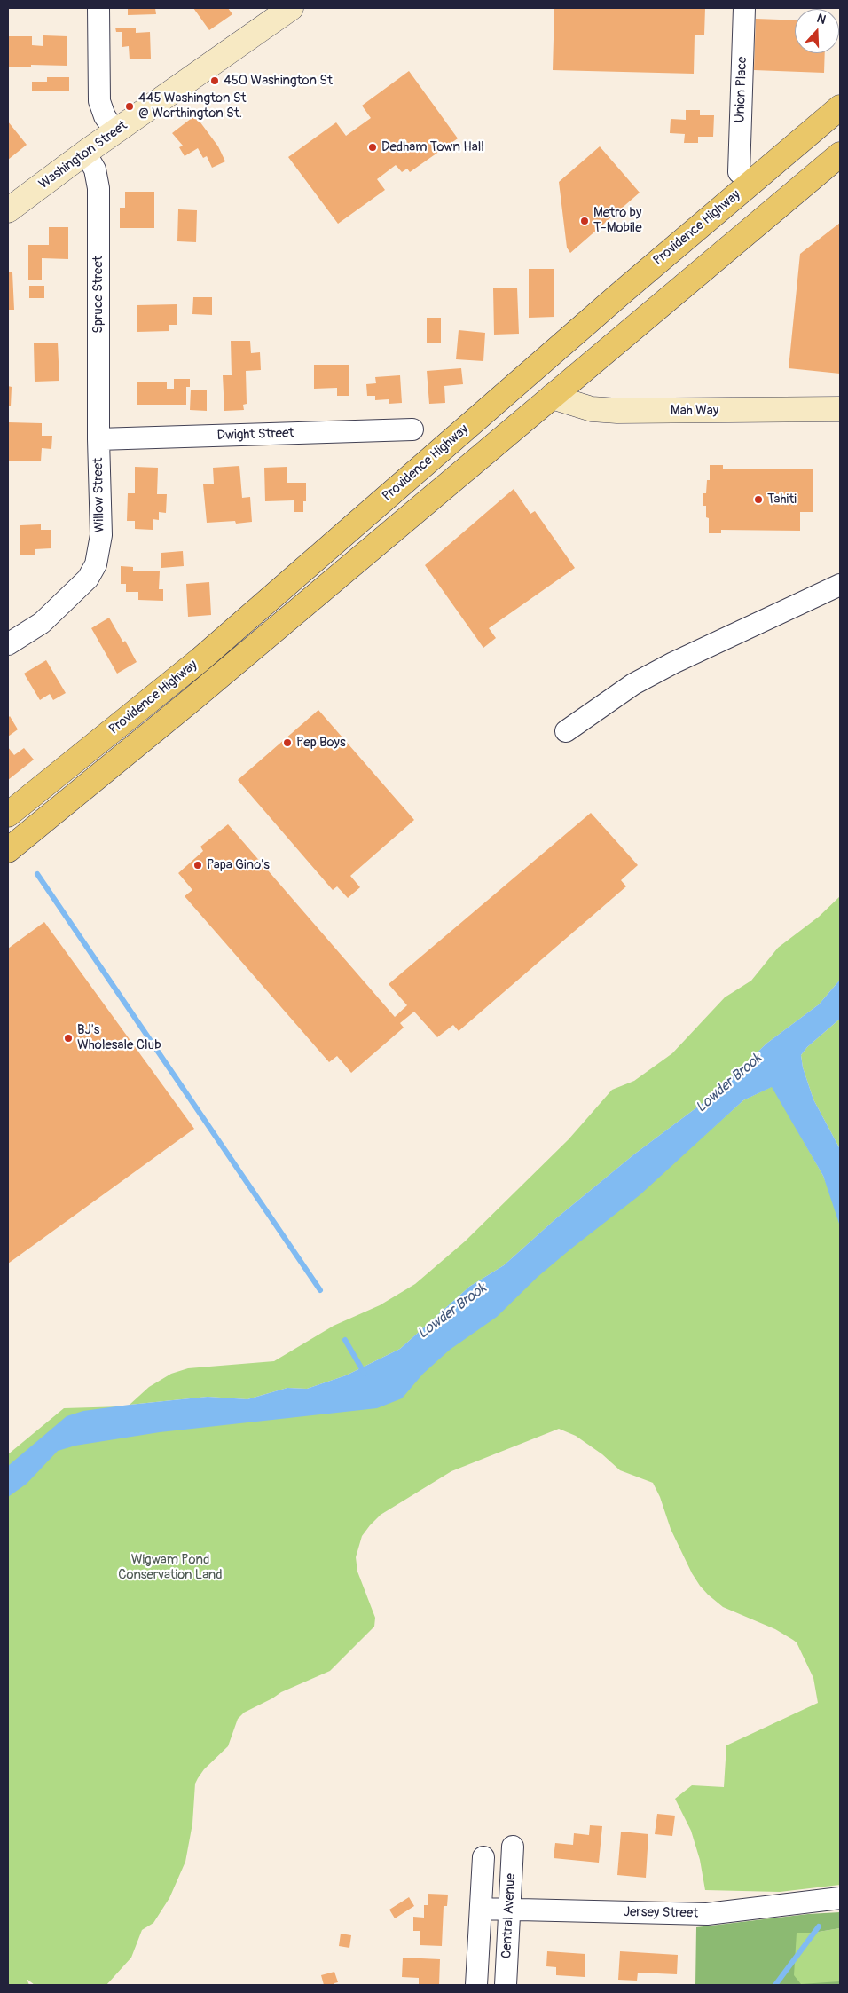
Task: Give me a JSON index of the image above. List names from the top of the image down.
{
  "streets": {
    "highway": ["Providence Highway"],
    "main road": ["Washington Street", "Mah Way"],
    "street": [
      "Union Place",
      "Spruce Street",
      "Dwight Street",
      "Willow Street",
      "Jersey Street",
      "Central Avenue"
    ]
  },
  "crossings": [
    ["Washington Street", "Spruce Street"],
    ["Providence Highway", "Mah Way"],
    ["Spruce Street", "Dwight Street"],
    ["Spruce Street", "Willow Street"],
    ["Dwight Street", "Willow Street"],
    ["Jersey Street", "Central Avenue"]
  ],
  "water": ["Lowder Brook"],
  "parks": ["Wigwam Pond Conservation Land"],
  "places": [
    "450 Washington St",
    "445 Washington St @ Worthington St.",
    "Dedham Town Hall",
    "Metro by T-Mobile",
    "Tahiti",
    "Pep Boys",
    "Papa Gino's",
    "BJ's Wholesale Club"
  ],
  "north": "top"
}
